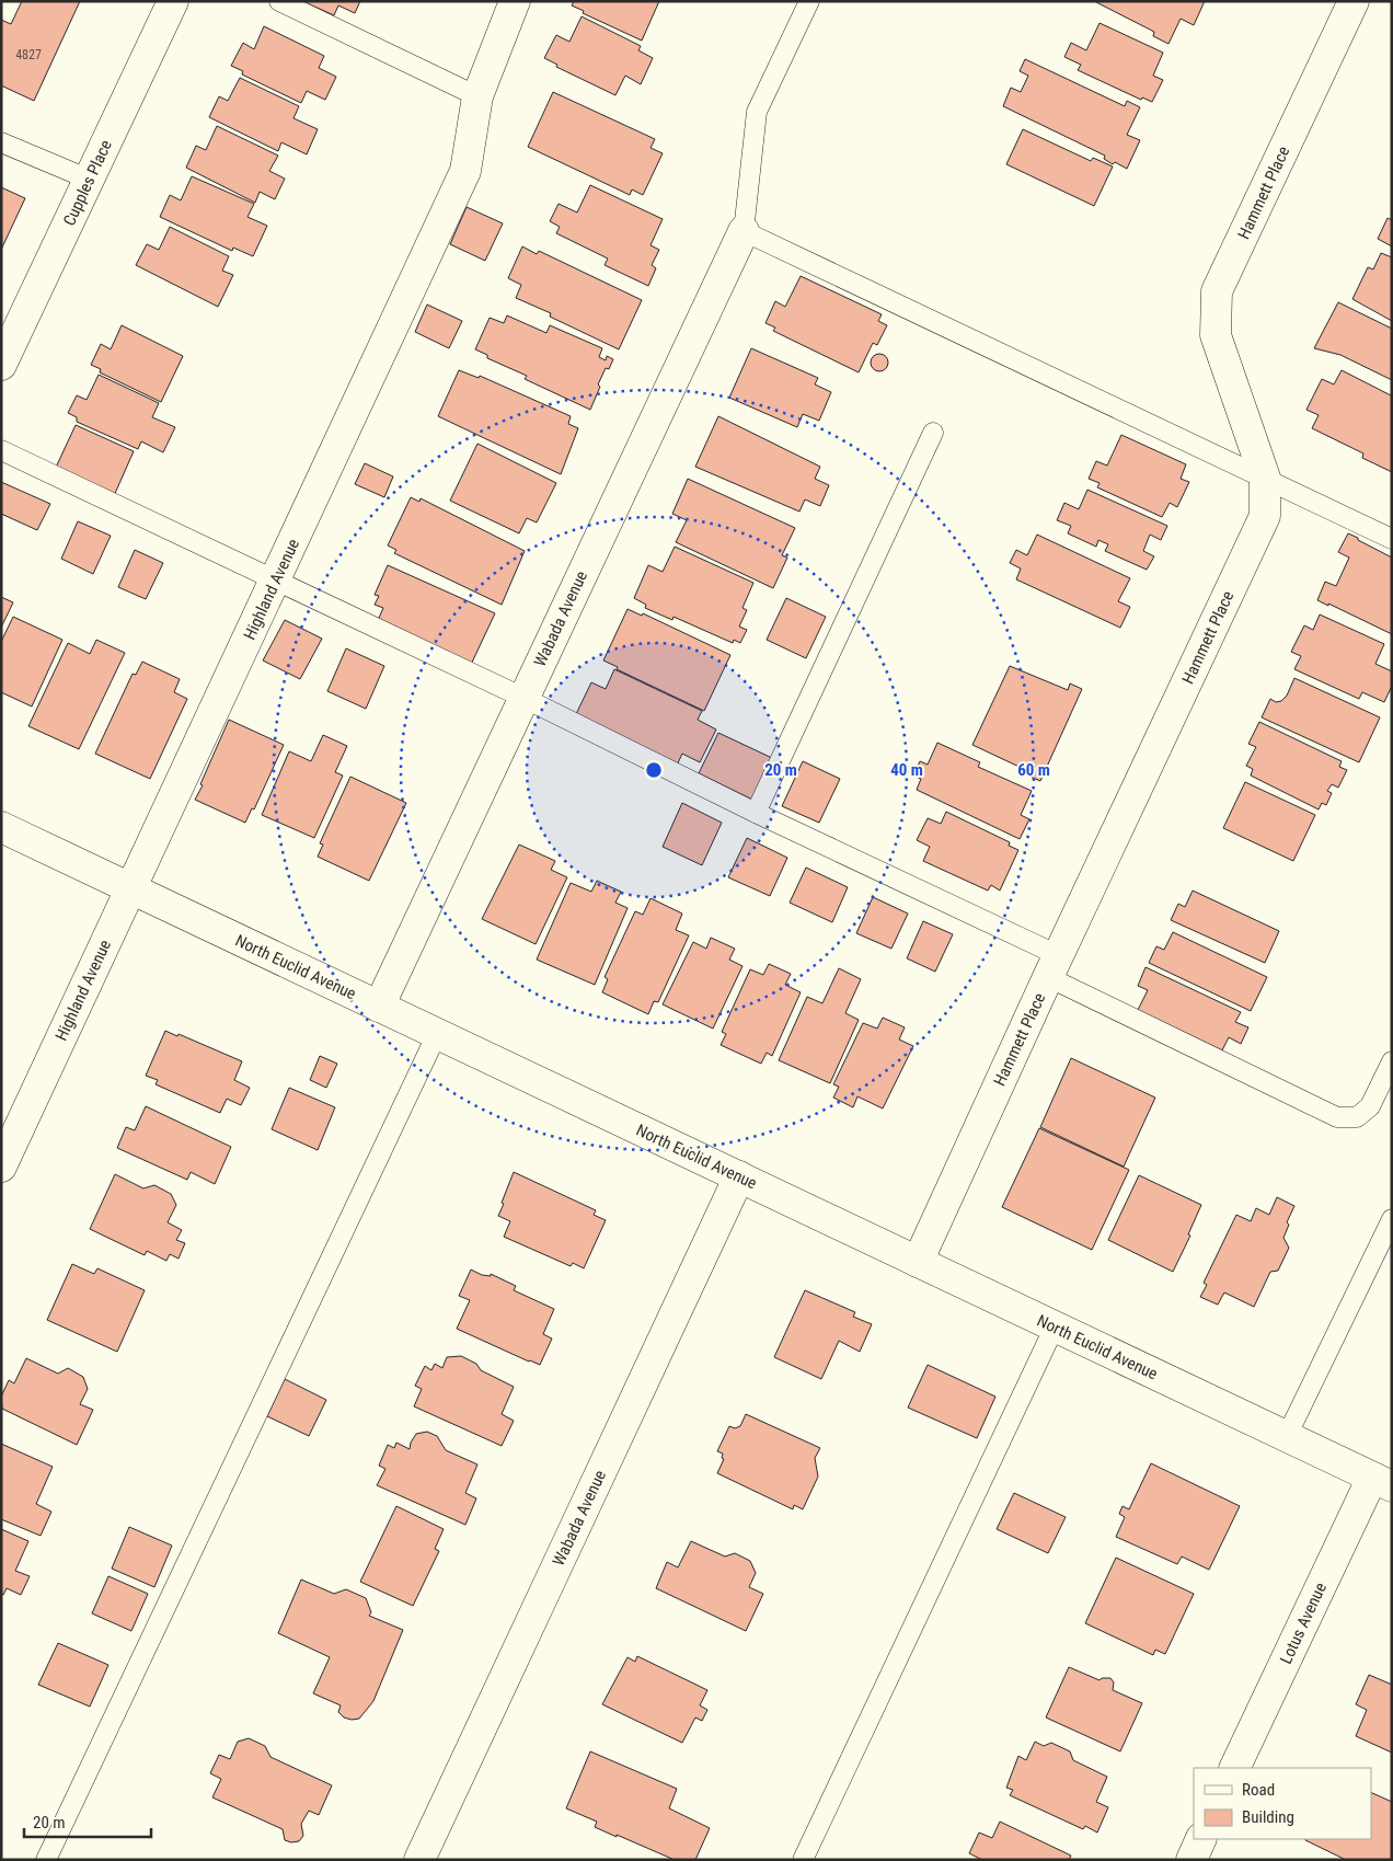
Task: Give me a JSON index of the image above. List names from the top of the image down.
{
  "streets": {
    "street": [
      "Cupples Place",
      "Hammett Place",
      "Highland Avenue",
      "Wabada Avenue",
      "North Euclid Avenue",
      "Lotus Avenue"
    ]
  },
  "crossings": [
    ["Hammett Place", "North Euclid Avenue"],
    ["Highland Avenue", "North Euclid Avenue"],
    ["Wabada Avenue", "North Euclid Avenue"],
    ["North Euclid Avenue", "Lotus Avenue"]
  ],
  "house_numbers": ["4827"],
  "legend": ["Road", "Building"],
  "scale_bar": "20 m",
  "rings": ["20 m", "40 m", "60 m"]
}
